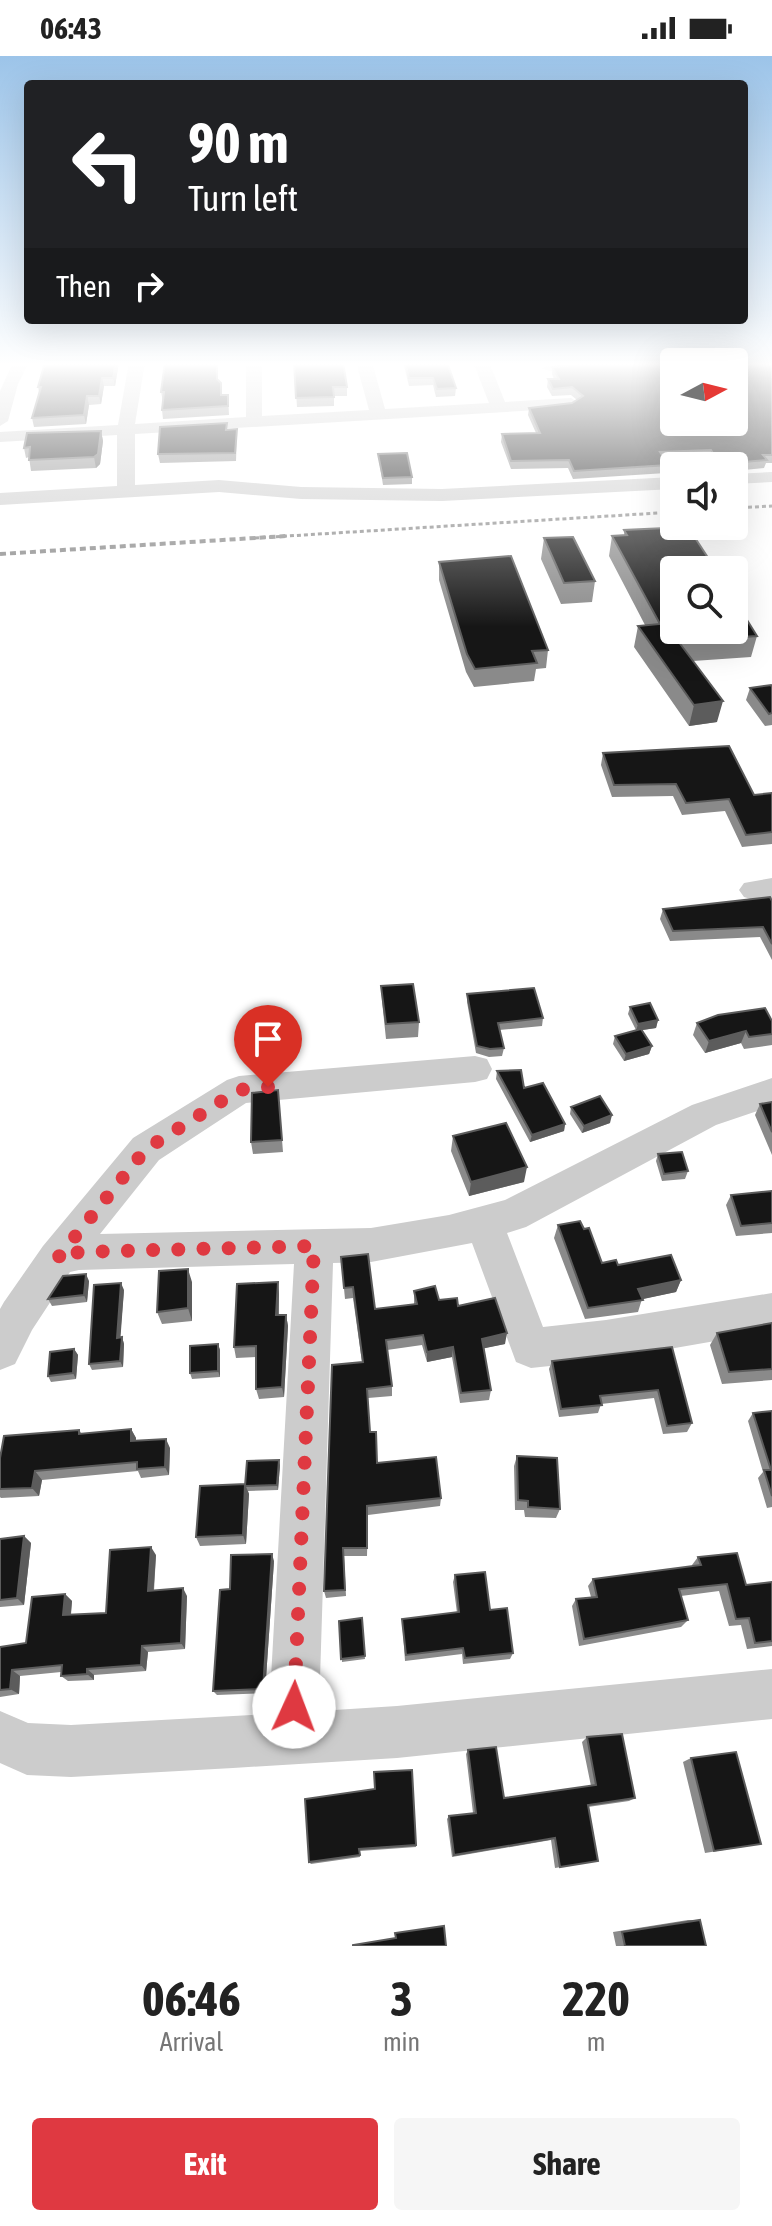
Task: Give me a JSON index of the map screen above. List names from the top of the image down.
{
  "north": "right",
  "page": {
    "status": "06:43",
    "turn": ["90 m", "Turn left"],
    "then": "Then",
    "eta": [
      "06:46",
      "Arrival",
      "3",
      "min",
      "220",
      "m"
    ],
    "buttons": ["Exit", "Share"]
  }
}
